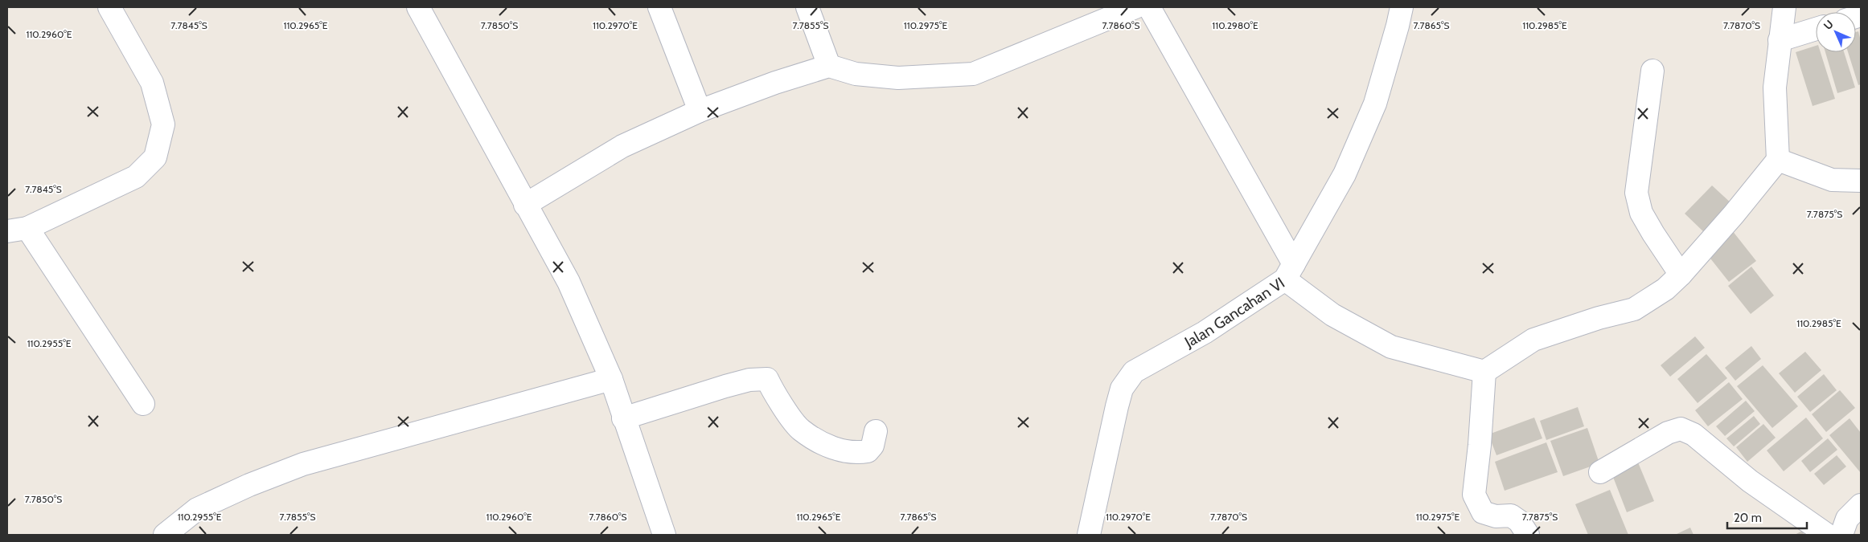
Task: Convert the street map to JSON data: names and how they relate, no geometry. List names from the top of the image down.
{
  "streets": {
    "street": ["Jalan Gancahan VI"]
  },
  "scale_bar": "20 m",
  "north": "top left",
  "coordinates": [
    "7.7845°S",
    "110.2965°E",
    "7.7850°S",
    "110.2970°E",
    "7.7855°S",
    "110.2975°E",
    "110.2980°E",
    "7.7865°S",
    "110.2985°E",
    "7.7870°S",
    "7.7860°S",
    "110.2960°E",
    "7.7875°S",
    "110.2955°E"
  ]
}
